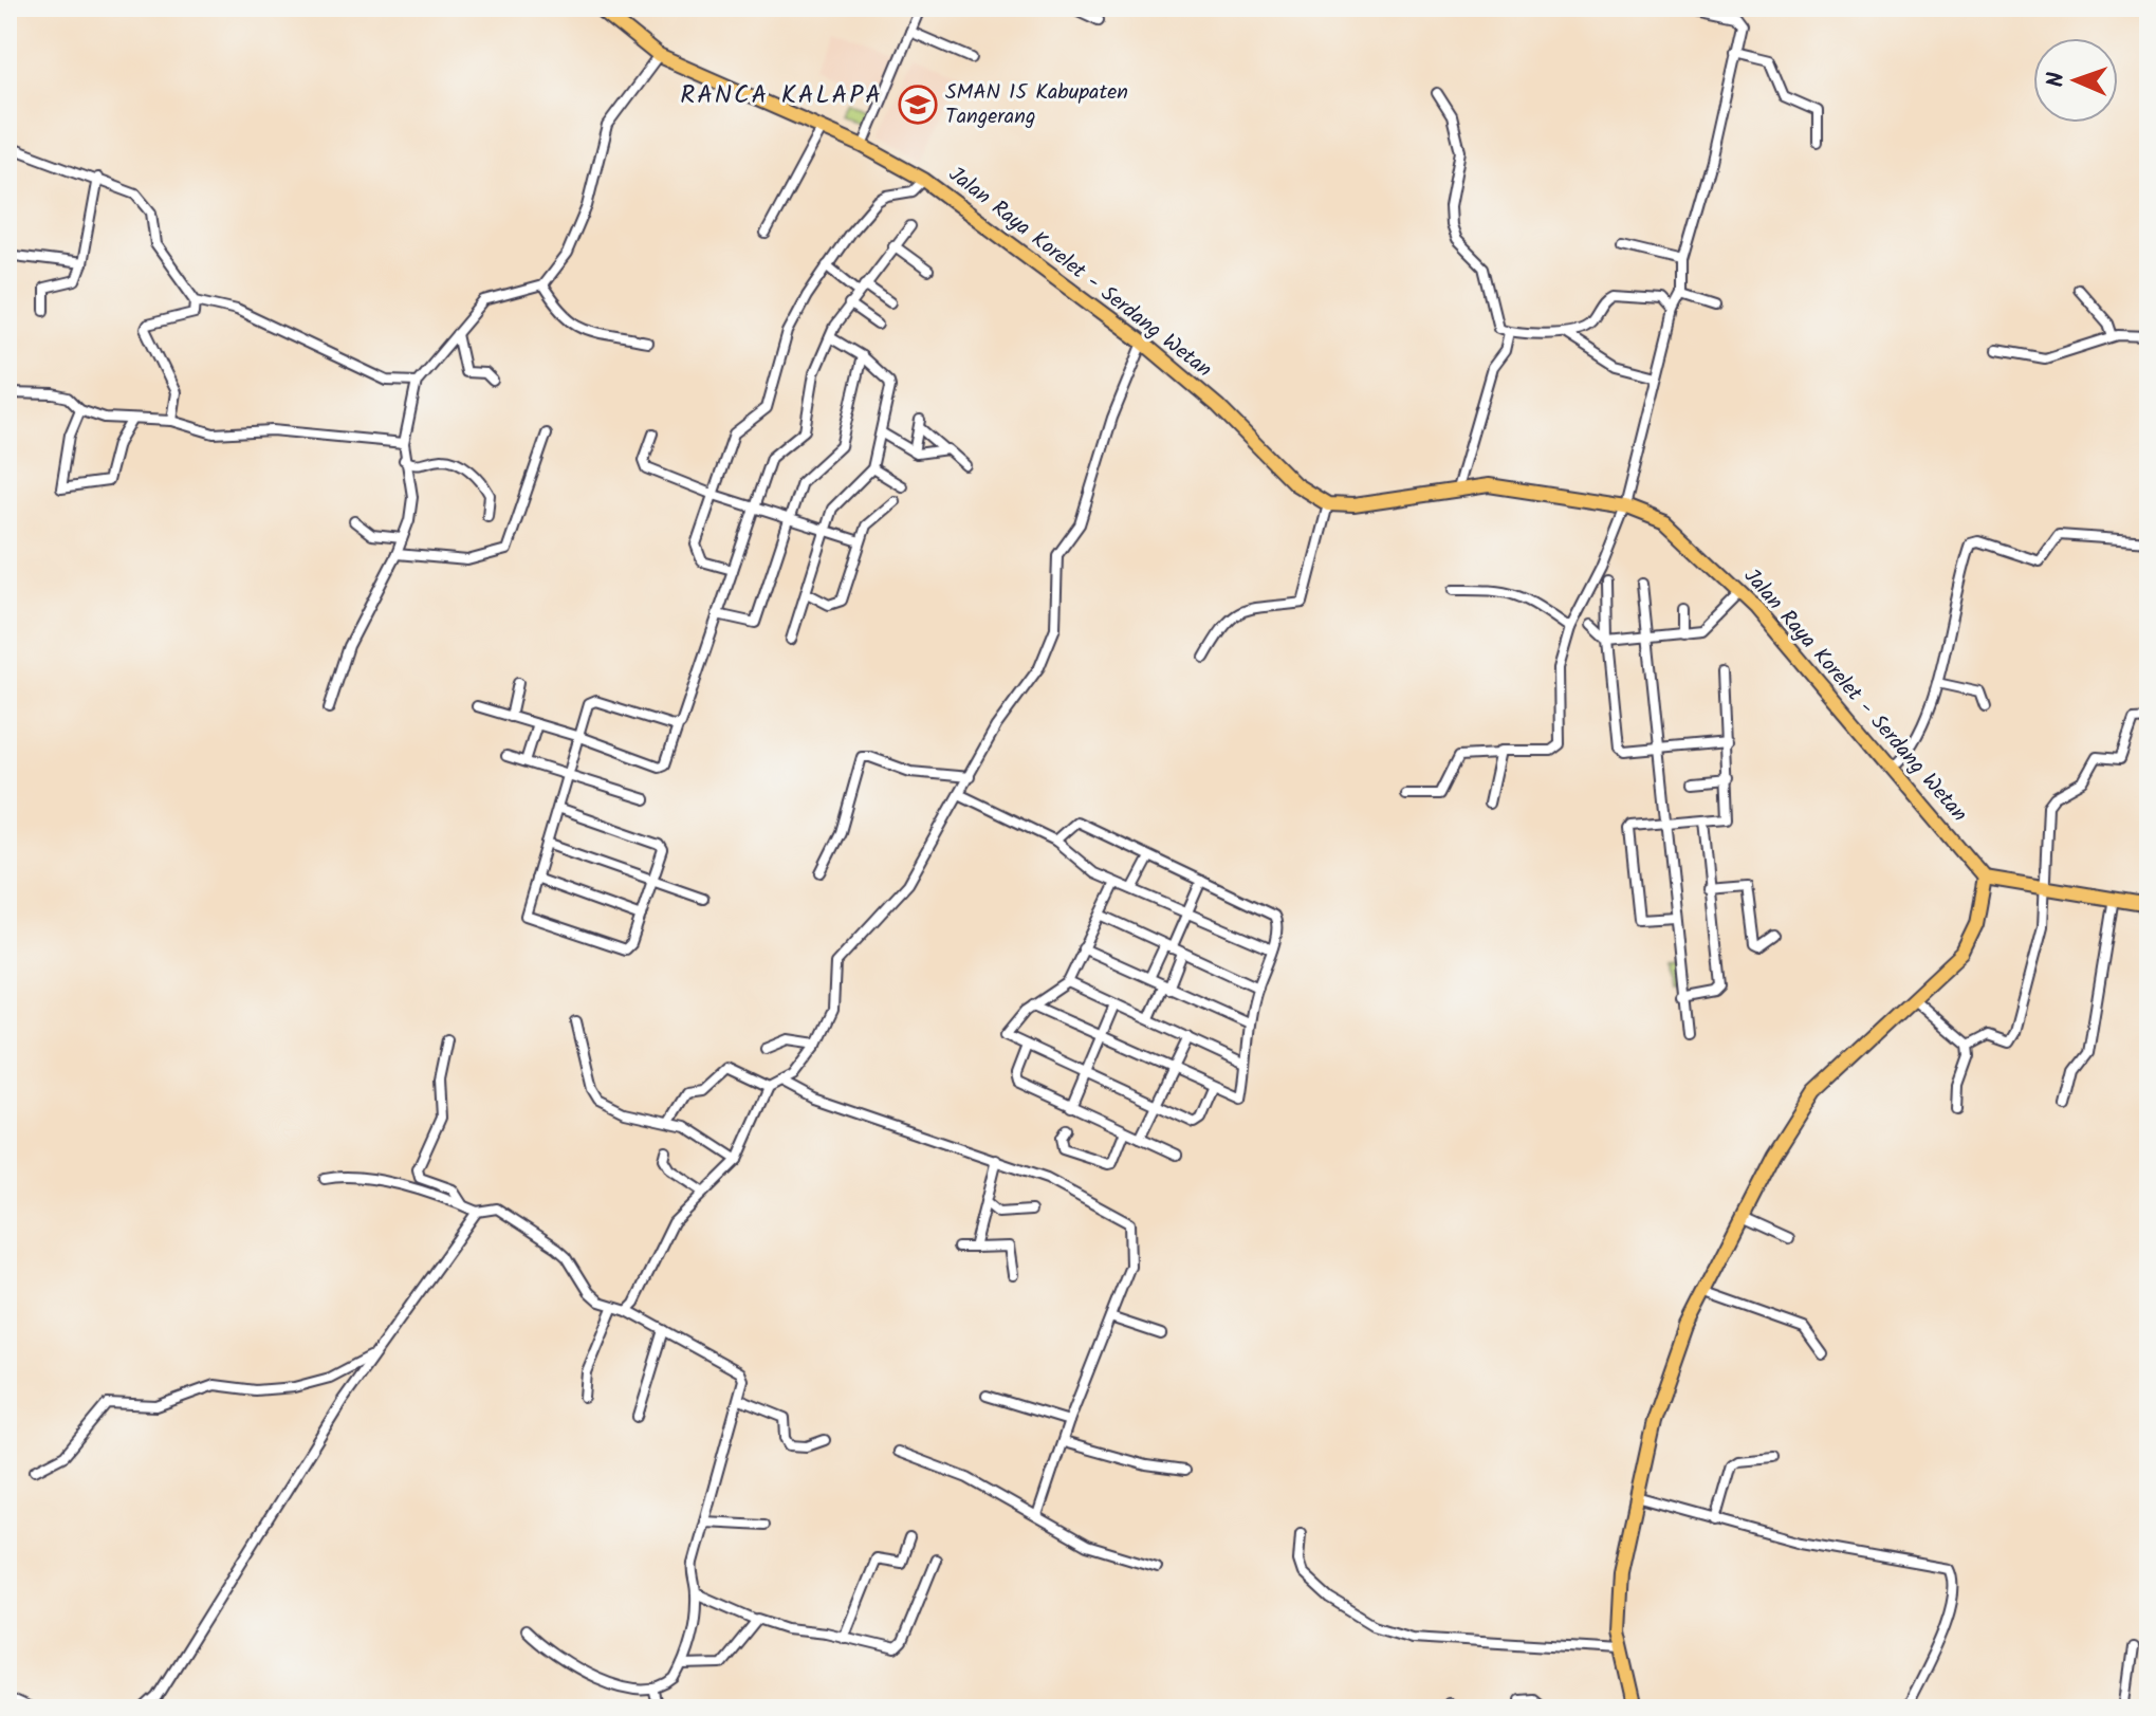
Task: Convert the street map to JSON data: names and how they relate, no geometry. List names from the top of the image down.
{
  "streets": {
    "main road": ["Jalan Raya Korelet - Serdang Wetan"]
  },
  "districts": ["RANCA KALAPA"],
  "places": {
    "school or university": ["SMAN 15 Kabupaten Tangerang"]
  },
  "north": "left"
}
